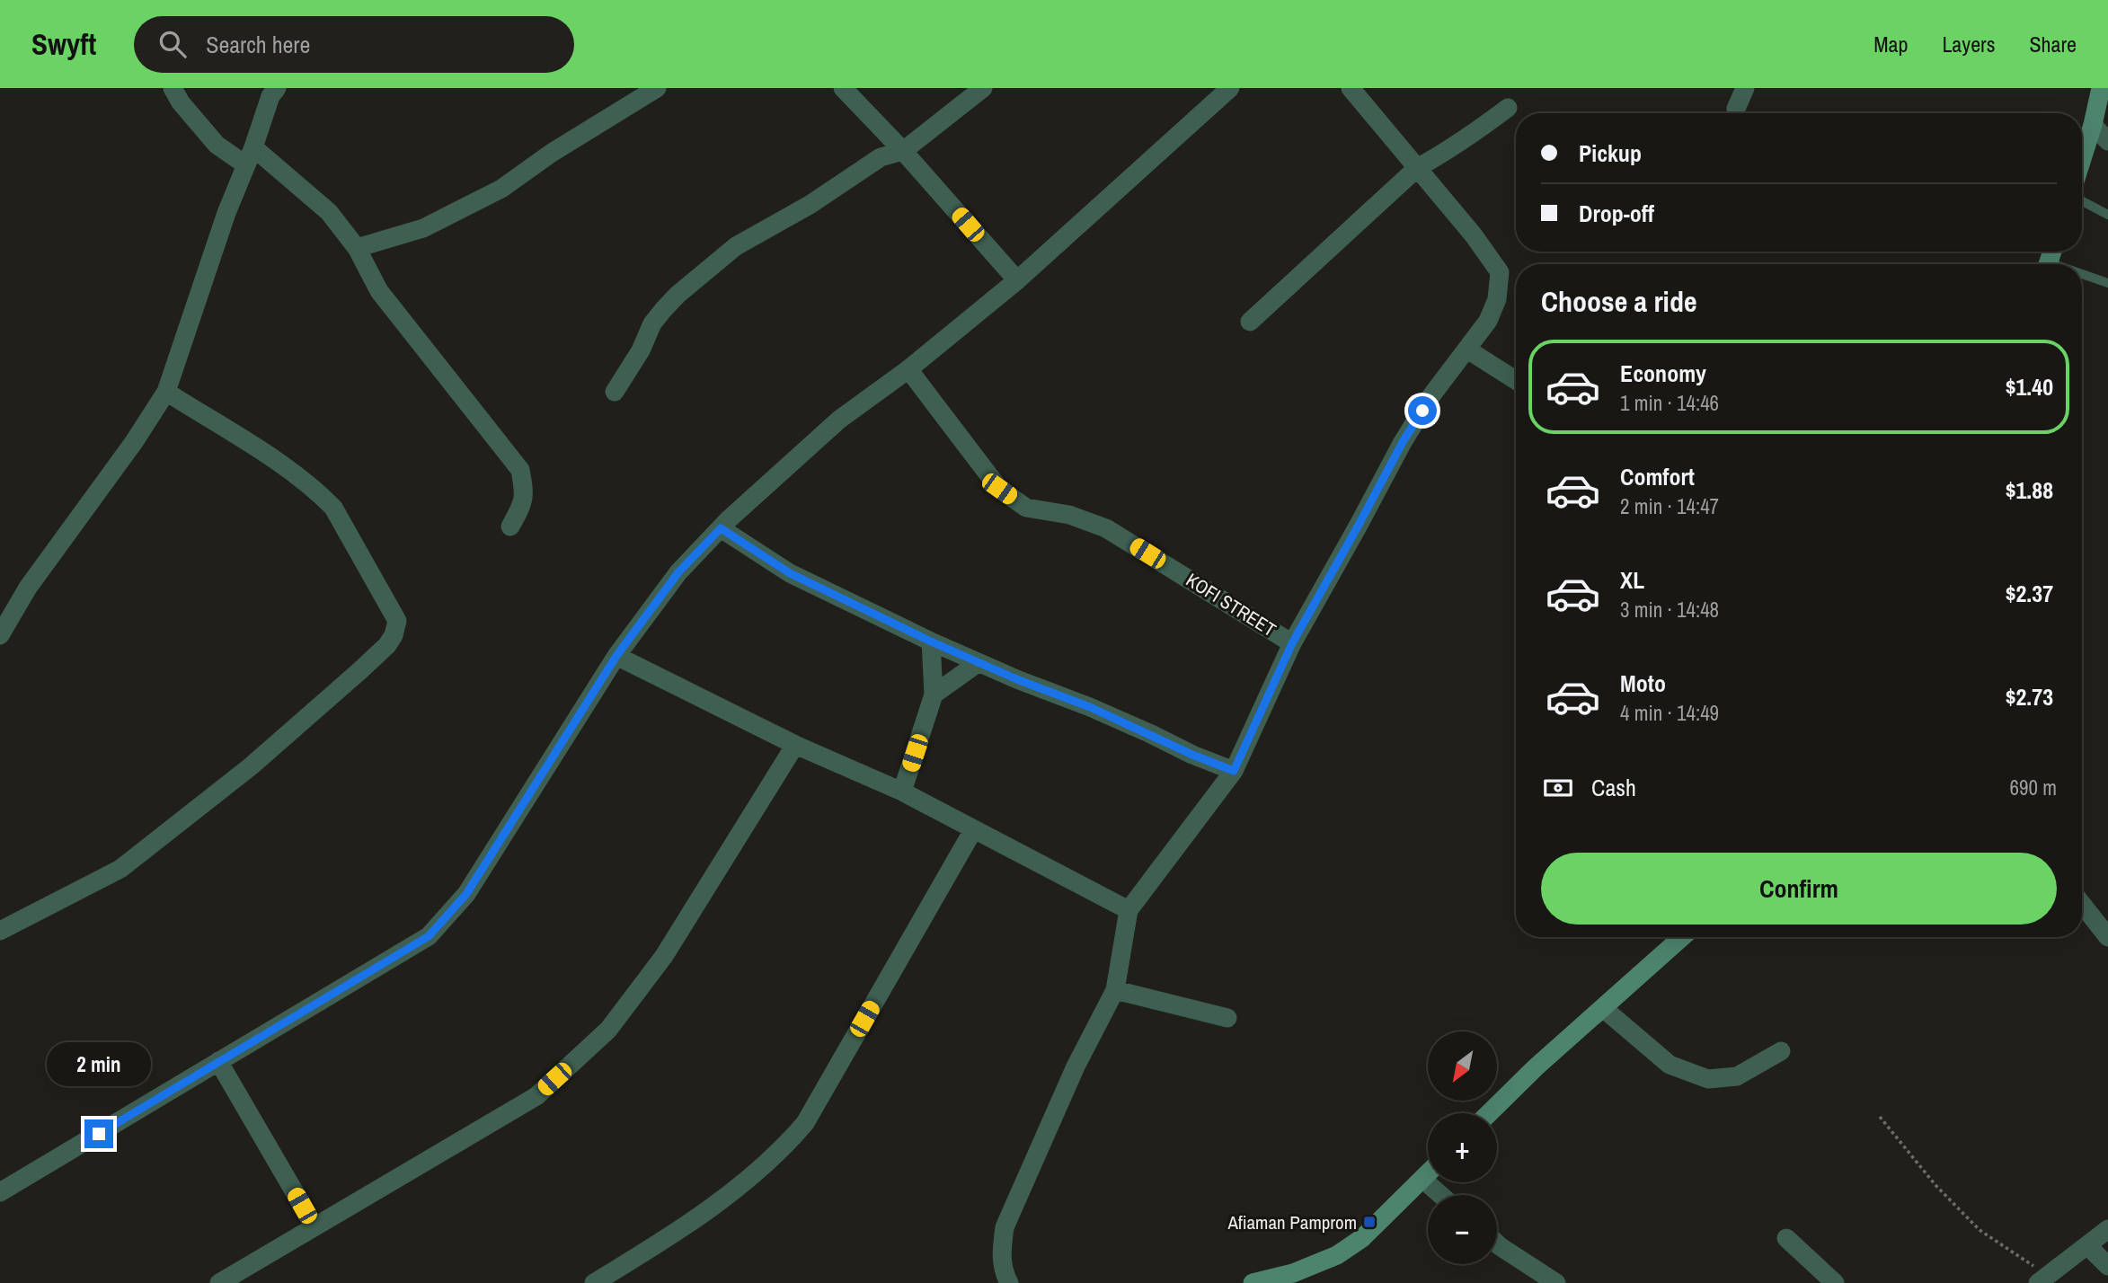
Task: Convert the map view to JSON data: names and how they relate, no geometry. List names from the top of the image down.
{
  "streets": {
    "street": ["KOFI STREET"]
  },
  "places": {
    "transit": ["Afiaman Pamprom"]
  },
  "north": "bottom left",
  "page": {
    "header": "Swyft",
    "search": "Search here",
    "nav": ["Map", "Layers", "Share"],
    "banner": ["Pickup", "Drop-off"],
    "heading": "Choose a ride",
    "list": [
      {
        "name": "Economy",
        "note": "1 min · 14:46",
        "value": "$1.40"
      },
      {
        "name": "Comfort",
        "note": "2 min · 14:47",
        "value": "$1.88"
      },
      {
        "name": "XL",
        "note": "3 min · 14:48",
        "value": "$2.37"
      },
      {
        "name": "Moto",
        "note": "4 min · 14:49",
        "value": "$2.73"
      }
    ],
    "pay": ["Cash", "690 m"],
    "buttons": "Confirm",
    "map_buttons": ["+", "−"],
    "bubble": "2 min"
  }
}
